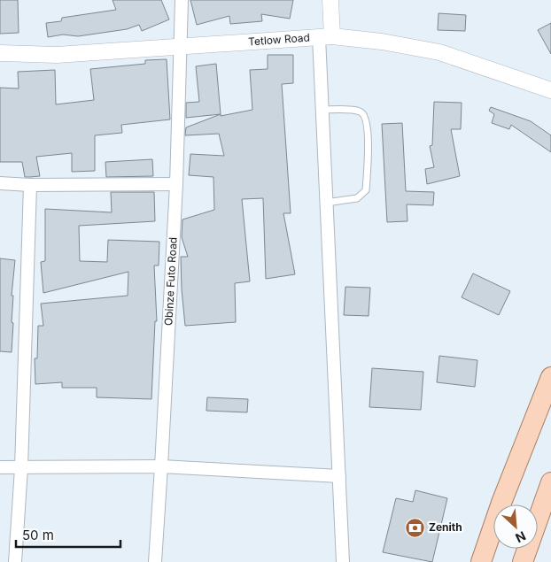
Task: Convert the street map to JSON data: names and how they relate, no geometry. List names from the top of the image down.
{
  "streets": {
    "street": ["Tetlow Road", "Obinze Futo Road"]
  },
  "crossings": [
    ["Tetlow Road", "Obinze Futo Road"]
  ],
  "places": {
    "bank": ["Zenith"]
  },
  "scale_bar": "50 m",
  "north": "bottom right"
}
